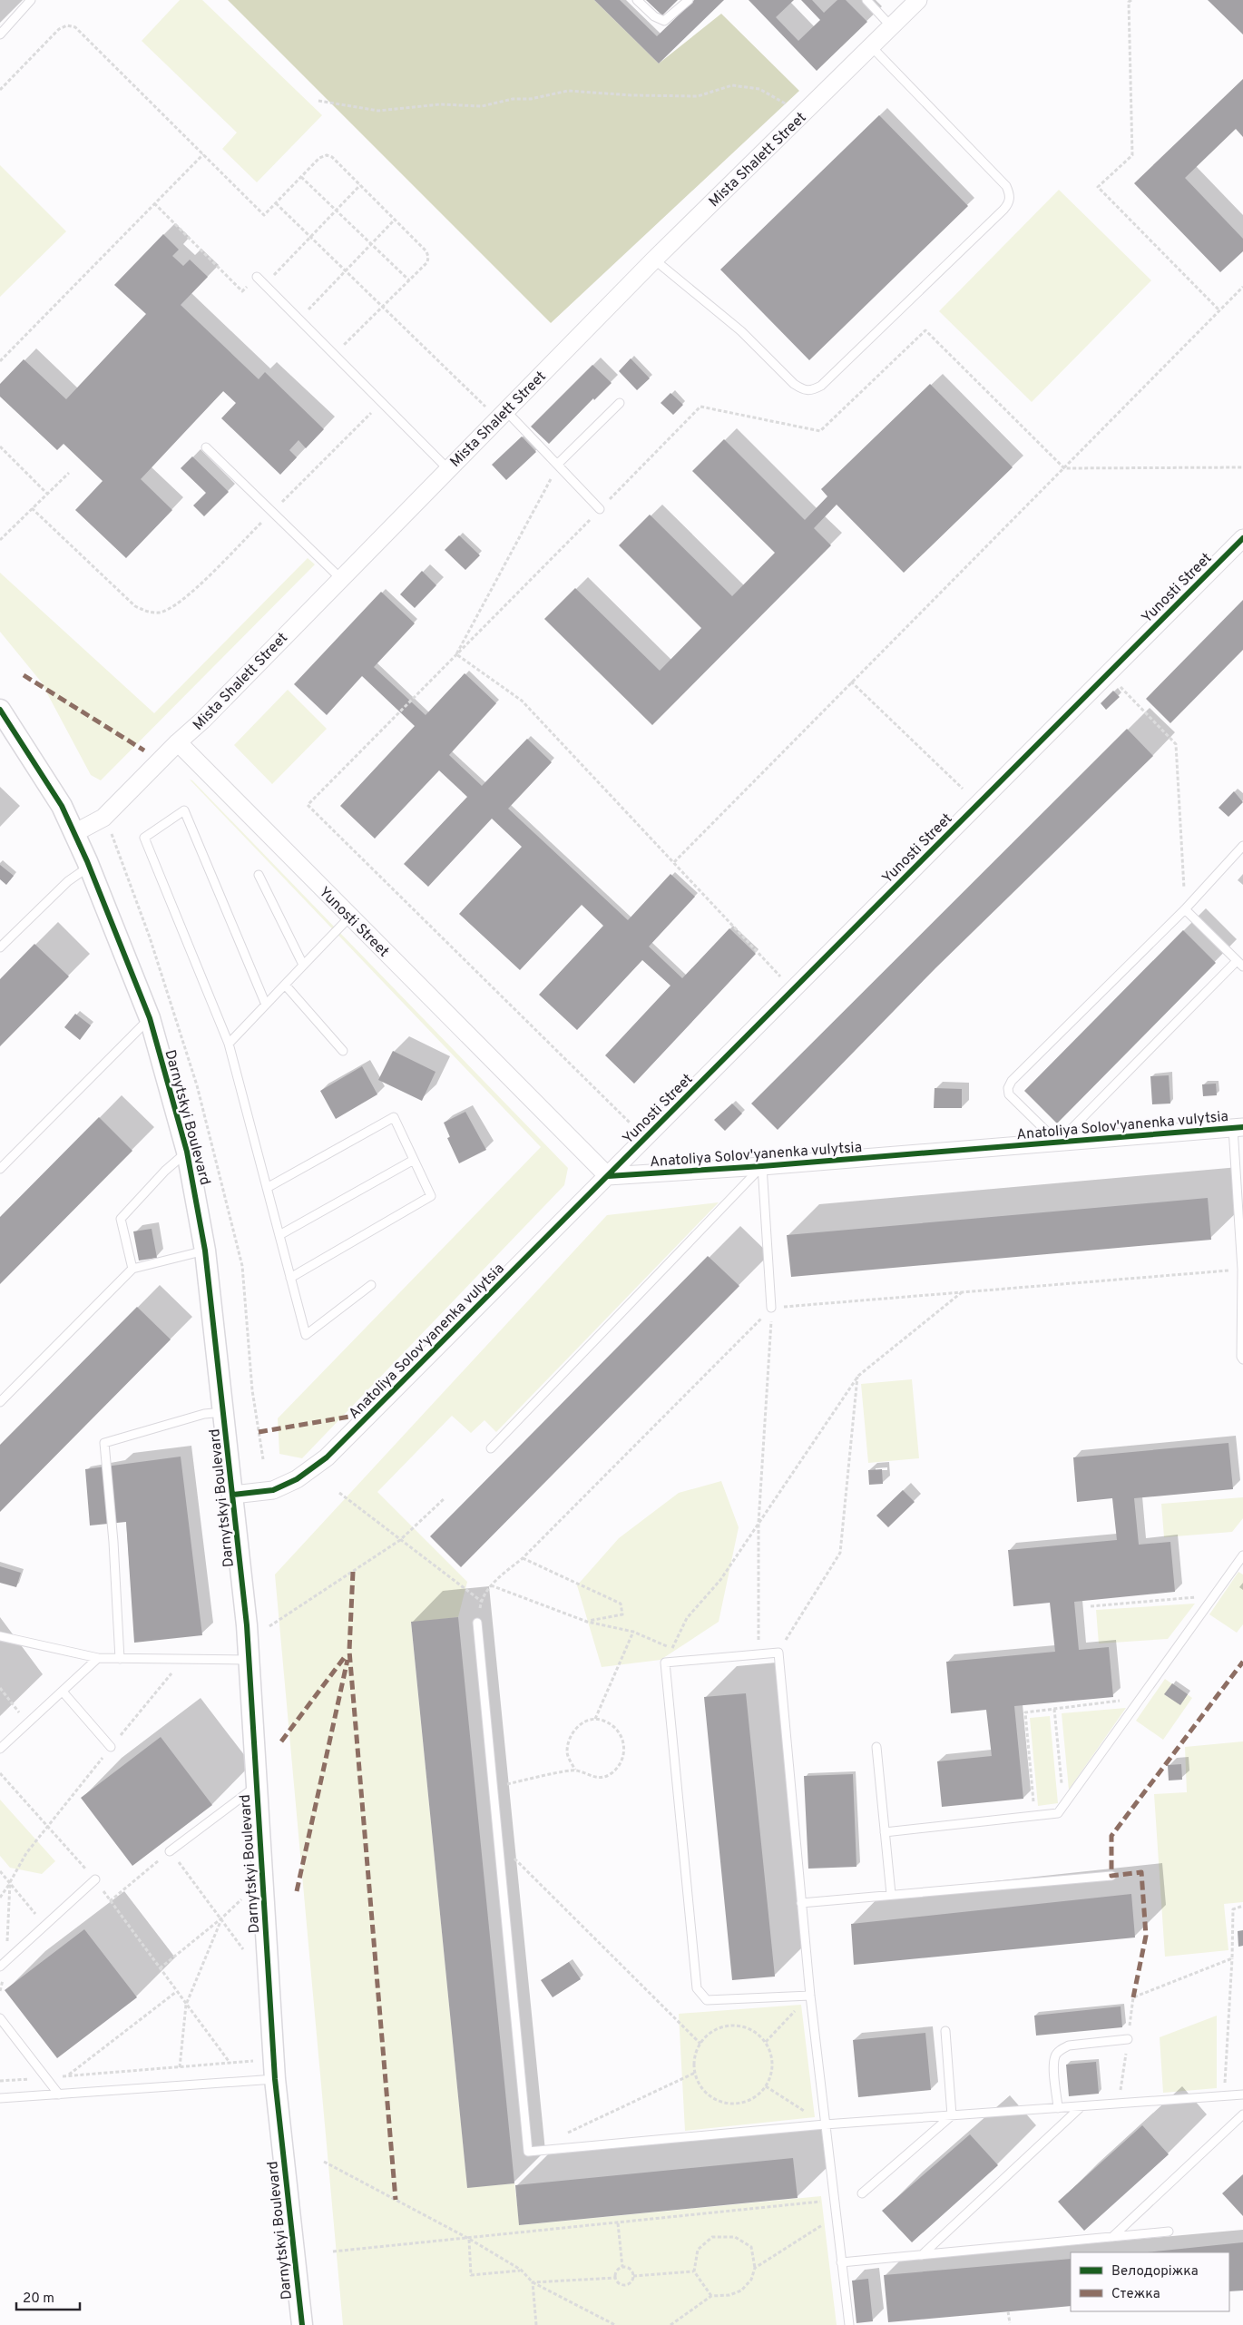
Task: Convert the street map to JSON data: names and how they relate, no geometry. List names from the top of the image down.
{
  "streets": {
    "street": [
      "Mista Shalett Street",
      "Yunosti Street",
      "Darnytskyi Boulevard",
      "Anatoliya Solov'yanenka vulytsia"
    ]
  },
  "crossings": [
    ["Mista Shalett Street", "Yunosti Street"],
    ["Mista Shalett Street", "Darnytskyi Boulevard"],
    ["Yunosti Street", "Anatoliya Solov'yanenka vulytsia"],
    ["Darnytskyi Boulevard", "Anatoliya Solov'yanenka vulytsia"]
  ],
  "legend": ["Велодоріжка", "Стежка"],
  "scale_bar": "20 m"
}
